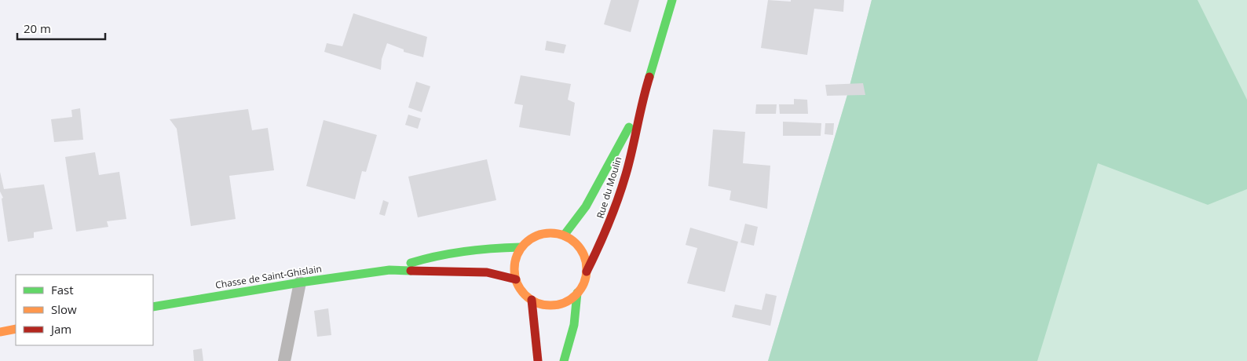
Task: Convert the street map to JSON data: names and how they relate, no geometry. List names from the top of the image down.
{
  "streets": {
    "street": ["Rue du Moulin", "Chasse de Saint-Ghislain"]
  },
  "crossings": [
    ["Rue du Moulin", "Chasse de Saint-Ghislain"]
  ],
  "legend": ["Fast", "Slow", "Jam"],
  "scale_bar": "20 m"
}
